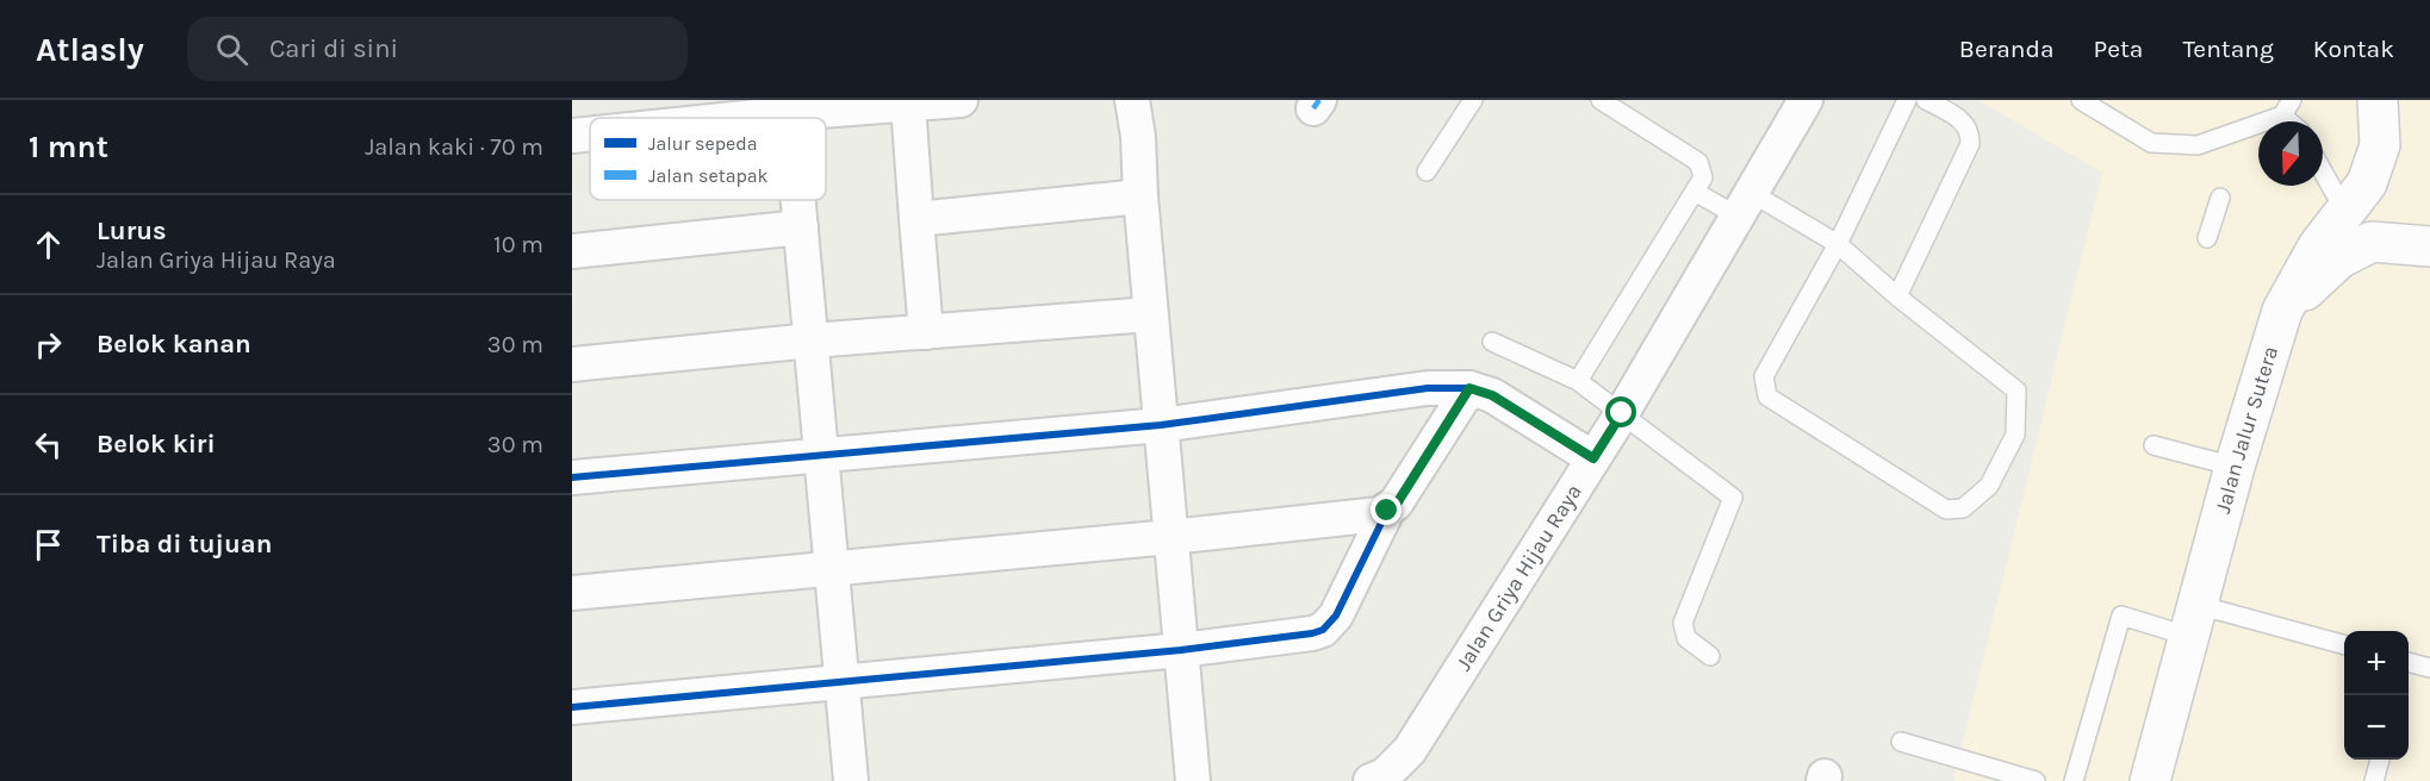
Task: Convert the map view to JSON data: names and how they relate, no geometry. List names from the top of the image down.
{
  "streets": {
    "main road": ["Jalan Jalur Sutera"],
    "street": ["Jalan Griya Hijau Raya"]
  },
  "legend": ["Jalur sepeda", "Jalan setapak"],
  "north": "bottom",
  "page": {
    "header": "Atlasly",
    "search": "Cari di sini",
    "nav": [
      "Beranda",
      "Peta",
      "Tentang",
      "Kontak"
    ],
    "heading": ["1 mnt", "Jalan kaki · 70 m"],
    "list": [
      ["Lurus", "Jalan Griya Hijau Raya", "10 m"],
      ["Belok kanan", "30 m"],
      ["Belok kiri", "30 m"],
      "Tiba di tujuan"
    ],
    "map_buttons": ["+", "−"]
  }
}
